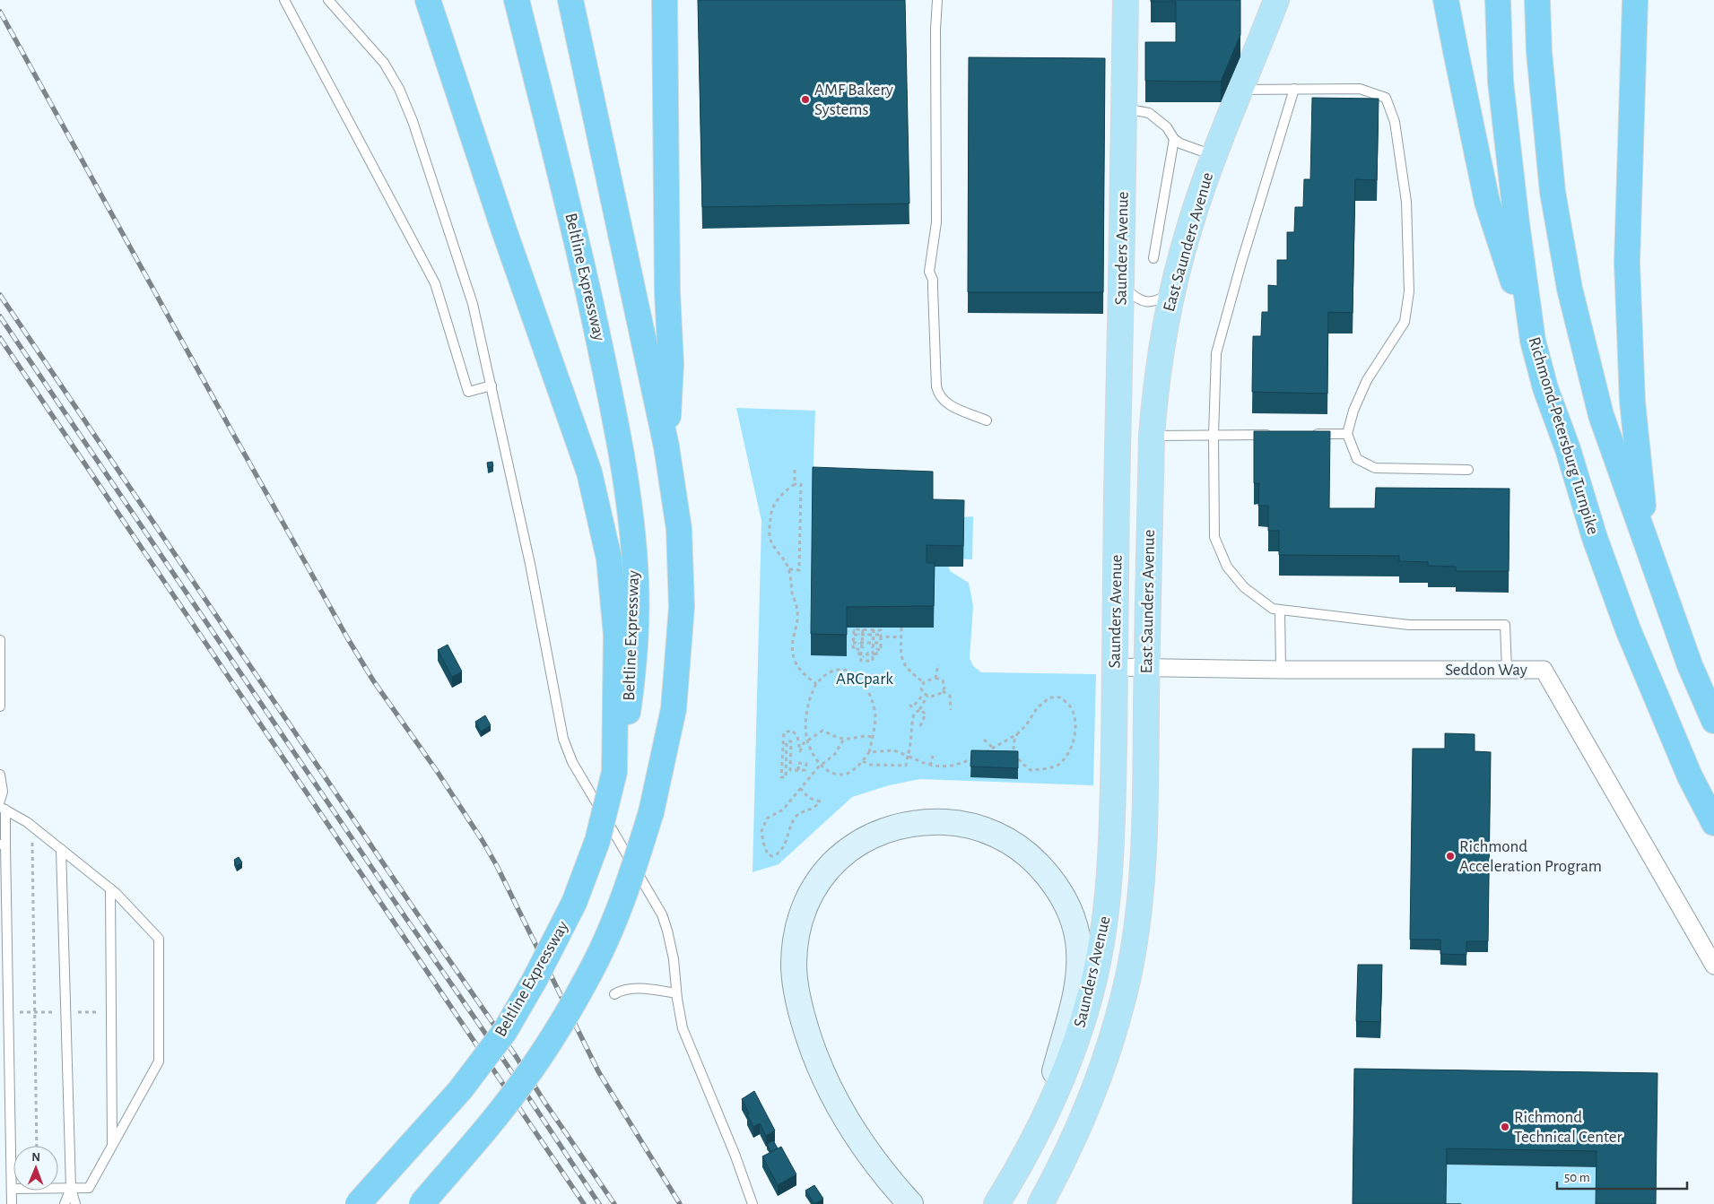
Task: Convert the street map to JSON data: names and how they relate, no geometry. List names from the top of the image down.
{
  "streets": {
    "highway": ["Beltline Expressway", "Richmond-Petersburg Turnpike"],
    "main road": ["East Saunders Avenue", "Saunders Avenue"],
    "street": ["Seddon Way"]
  },
  "crossings": [
    ["East Saunders Avenue", "Seddon Way"],
    ["Saunders Avenue", "Seddon Way"]
  ],
  "parks": ["ARCpark"],
  "places": ["AMF Bakery Systems", "Richmond Acceleration Program", "Richmond Technical Center"],
  "scale_bar": "50 m",
  "north": "top"
}
